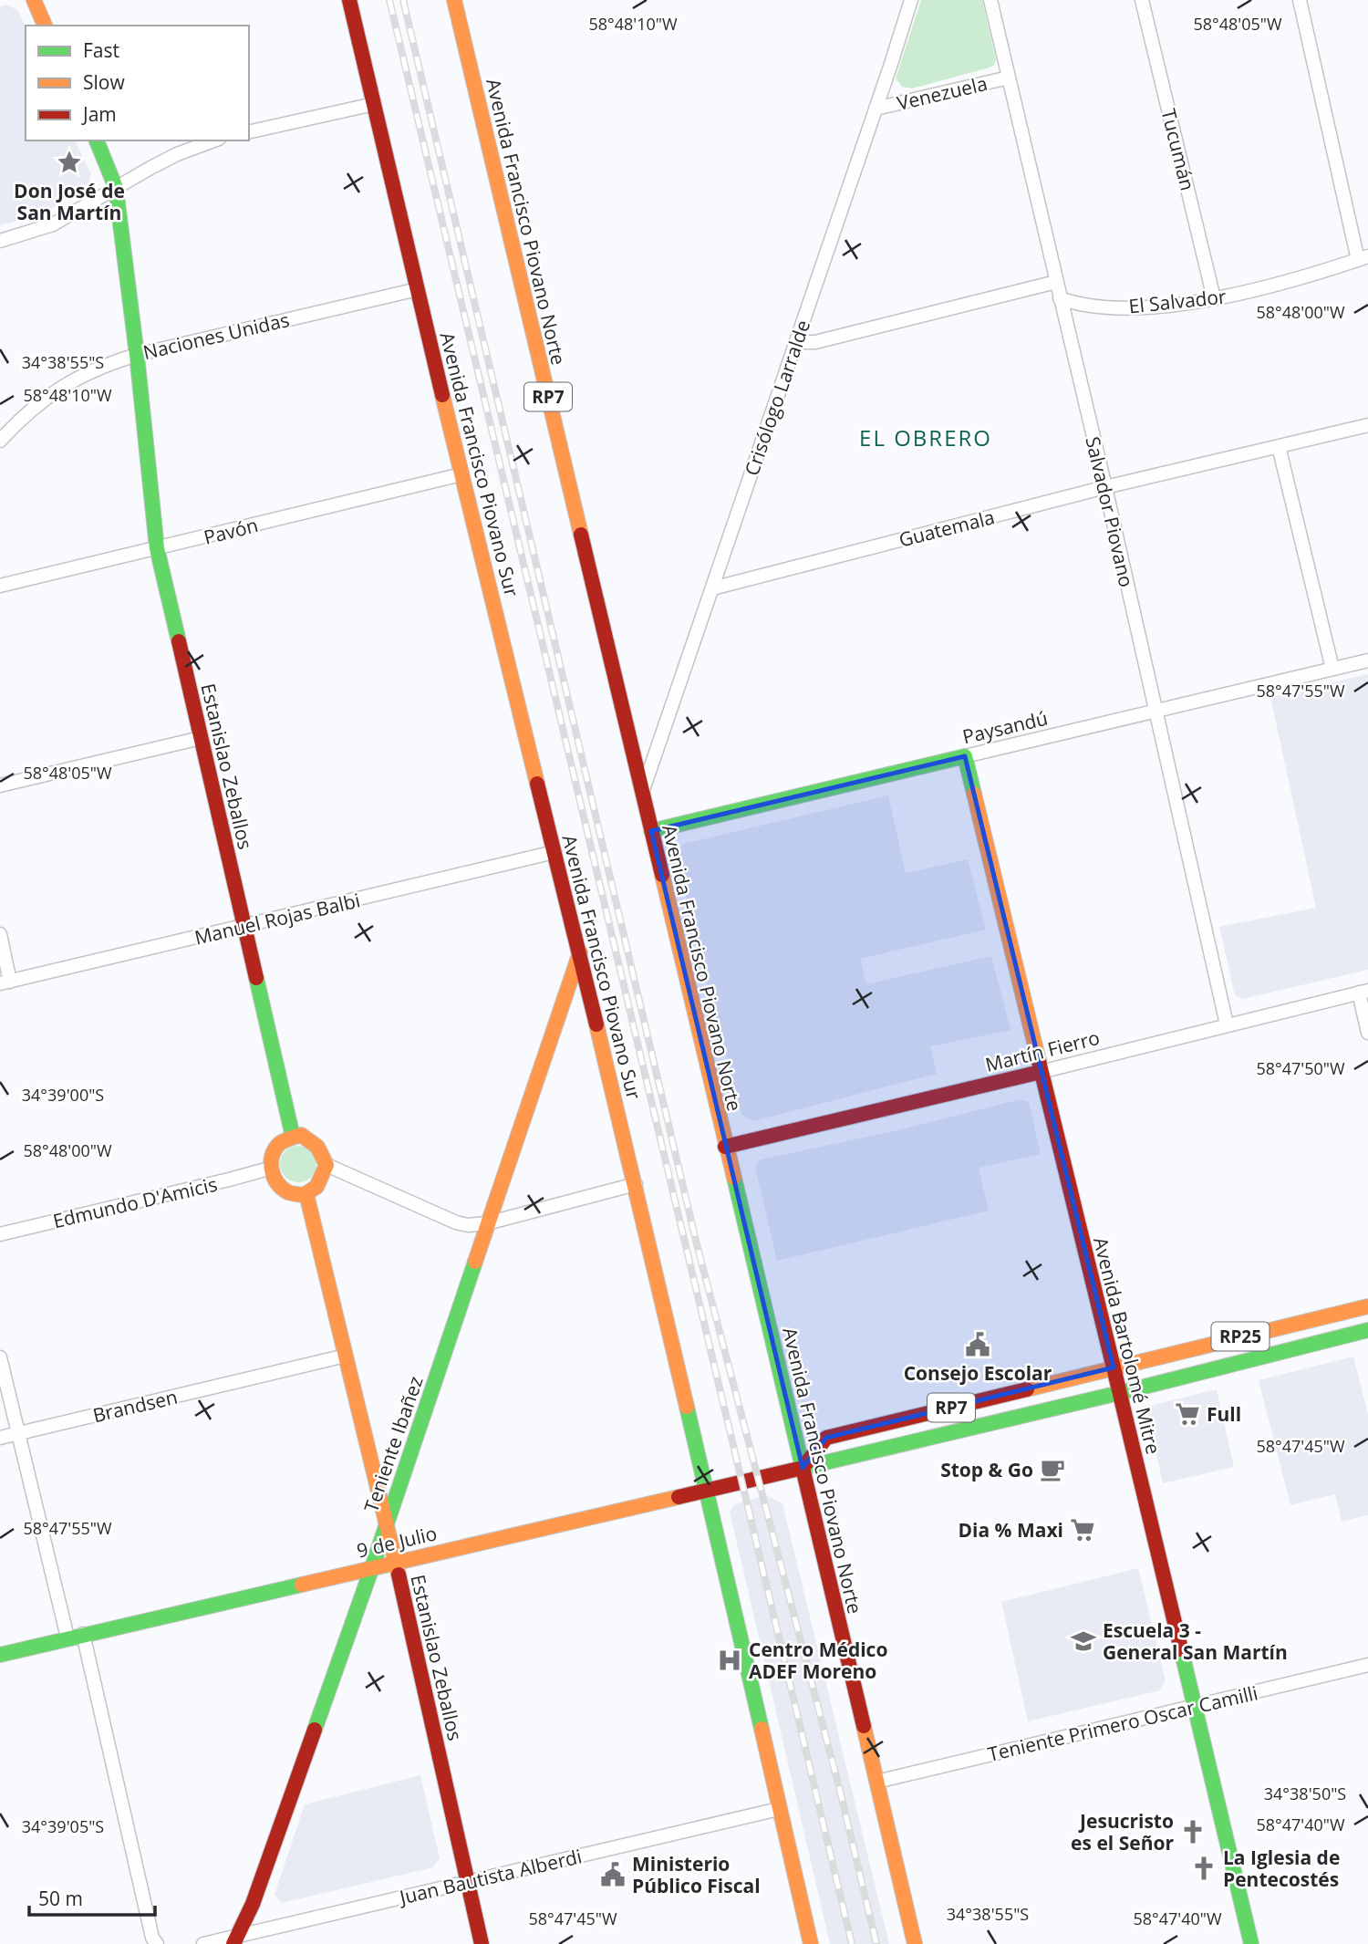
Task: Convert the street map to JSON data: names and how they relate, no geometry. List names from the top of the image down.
{
  "streets": {
    "street": [
      "Venezuela",
      "Tucumán",
      "Avenida Francisco Piovano Norte",
      "El Salvador",
      "Naciones Unidas",
      "RP7",
      "Crisólogo Larralde",
      "Avenida Francisco Piovano Sur",
      "Salvador Piovano",
      "Guatemala",
      "Pavón",
      "Paysandú",
      "Estanislao Zeballos",
      "Manuel Rojas Balbi",
      "Martín Fierro",
      "Edmundo D'Amicis",
      "RP25",
      "Avenida Bartolomé Mitre",
      "Brandsen",
      "Teniente Ibañez",
      "9 de Julio",
      "Teniente Primero Oscar Camilli",
      "Juan Bautista Alberdi"
    ]
  },
  "crossings": [
    ["Venezuela", "Crisólogo Larralde"],
    ["Venezuela", "Salvador Piovano"],
    ["Tucumán", "El Salvador"],
    ["Avenida Francisco Piovano Norte", "RP7"],
    ["Avenida Francisco Piovano Norte", "Crisólogo Larralde"],
    ["Avenida Francisco Piovano Norte", "Paysandú"],
    ["Avenida Francisco Piovano Norte", "Martín Fierro"],
    ["Avenida Francisco Piovano Norte", "9 de Julio"],
    ["Avenida Francisco Piovano Norte", "Teniente Primero Oscar Camilli"],
    ["El Salvador", "Salvador Piovano"],
    ["Naciones Unidas", "Avenida Francisco Piovano Sur"],
    ["Naciones Unidas", "Estanislao Zeballos"],
    ["RP7", "RP25"],
    ["RP7", "Avenida Bartolomé Mitre"],
    ["RP7", "9 de Julio"],
    ["Crisólogo Larralde", "Guatemala"],
    ["Avenida Francisco Piovano Sur", "Pavón"],
    ["Avenida Francisco Piovano Sur", "Manuel Rojas Balbi"],
    ["Avenida Francisco Piovano Sur", "Teniente Ibañez"],
    ["Avenida Francisco Piovano Sur", "9 de Julio"],
    ["Avenida Francisco Piovano Sur", "Juan Bautista Alberdi"],
    ["Salvador Piovano", "Guatemala"],
    ["Salvador Piovano", "Paysandú"],
    ["Salvador Piovano", "Martín Fierro"],
    ["Pavón", "Estanislao Zeballos"],
    ["Paysandú", "Avenida Bartolomé Mitre"],
    ["Estanislao Zeballos", "Manuel Rojas Balbi"],
    ["Estanislao Zeballos", "Edmundo D'Amicis"],
    ["Estanislao Zeballos", "Brandsen"],
    ["Estanislao Zeballos", "Teniente Ibañez"],
    ["Estanislao Zeballos", "9 de Julio"],
    ["Estanislao Zeballos", "Juan Bautista Alberdi"],
    ["Martín Fierro", "Avenida Bartolomé Mitre"],
    ["RP25", "Avenida Bartolomé Mitre"],
    ["Avenida Bartolomé Mitre", "Teniente Primero Oscar Camilli"],
    ["Teniente Ibañez", "9 de Julio"],
    ["Teniente Ibañez", "Juan Bautista Alberdi"]
  ],
  "districts": ["EL OBRERO"],
  "places": {
    "place": ["Don José de San Martín"],
    "public building": ["Consejo Escolar", "Ministerio Público Fiscal"],
    "supermarket": ["Full", "Dia % Maxi"],
    "cafe": ["Stop & Go"],
    "school or university": ["Escuela 3 - General San Martín"],
    "hospital": ["Centro Médico ADEF Moreno"],
    "church": ["Jesucristo es el Señor", "La Iglesia de Pentecostés"]
  },
  "legend": ["Fast", "Slow", "Jam"],
  "scale_bar": "50 m",
  "coordinates": [
    "58°48'10\"W",
    "58°48'05\"W",
    "58°48'00\"W",
    "34°38'55\"S",
    "58°47'55\"W",
    "58°47'50\"W",
    "34°39'00\"S",
    "58°47'45\"W",
    "34°38'50\"S",
    "58°47'40\"W",
    "34°39'05\"S"
  ]
}
